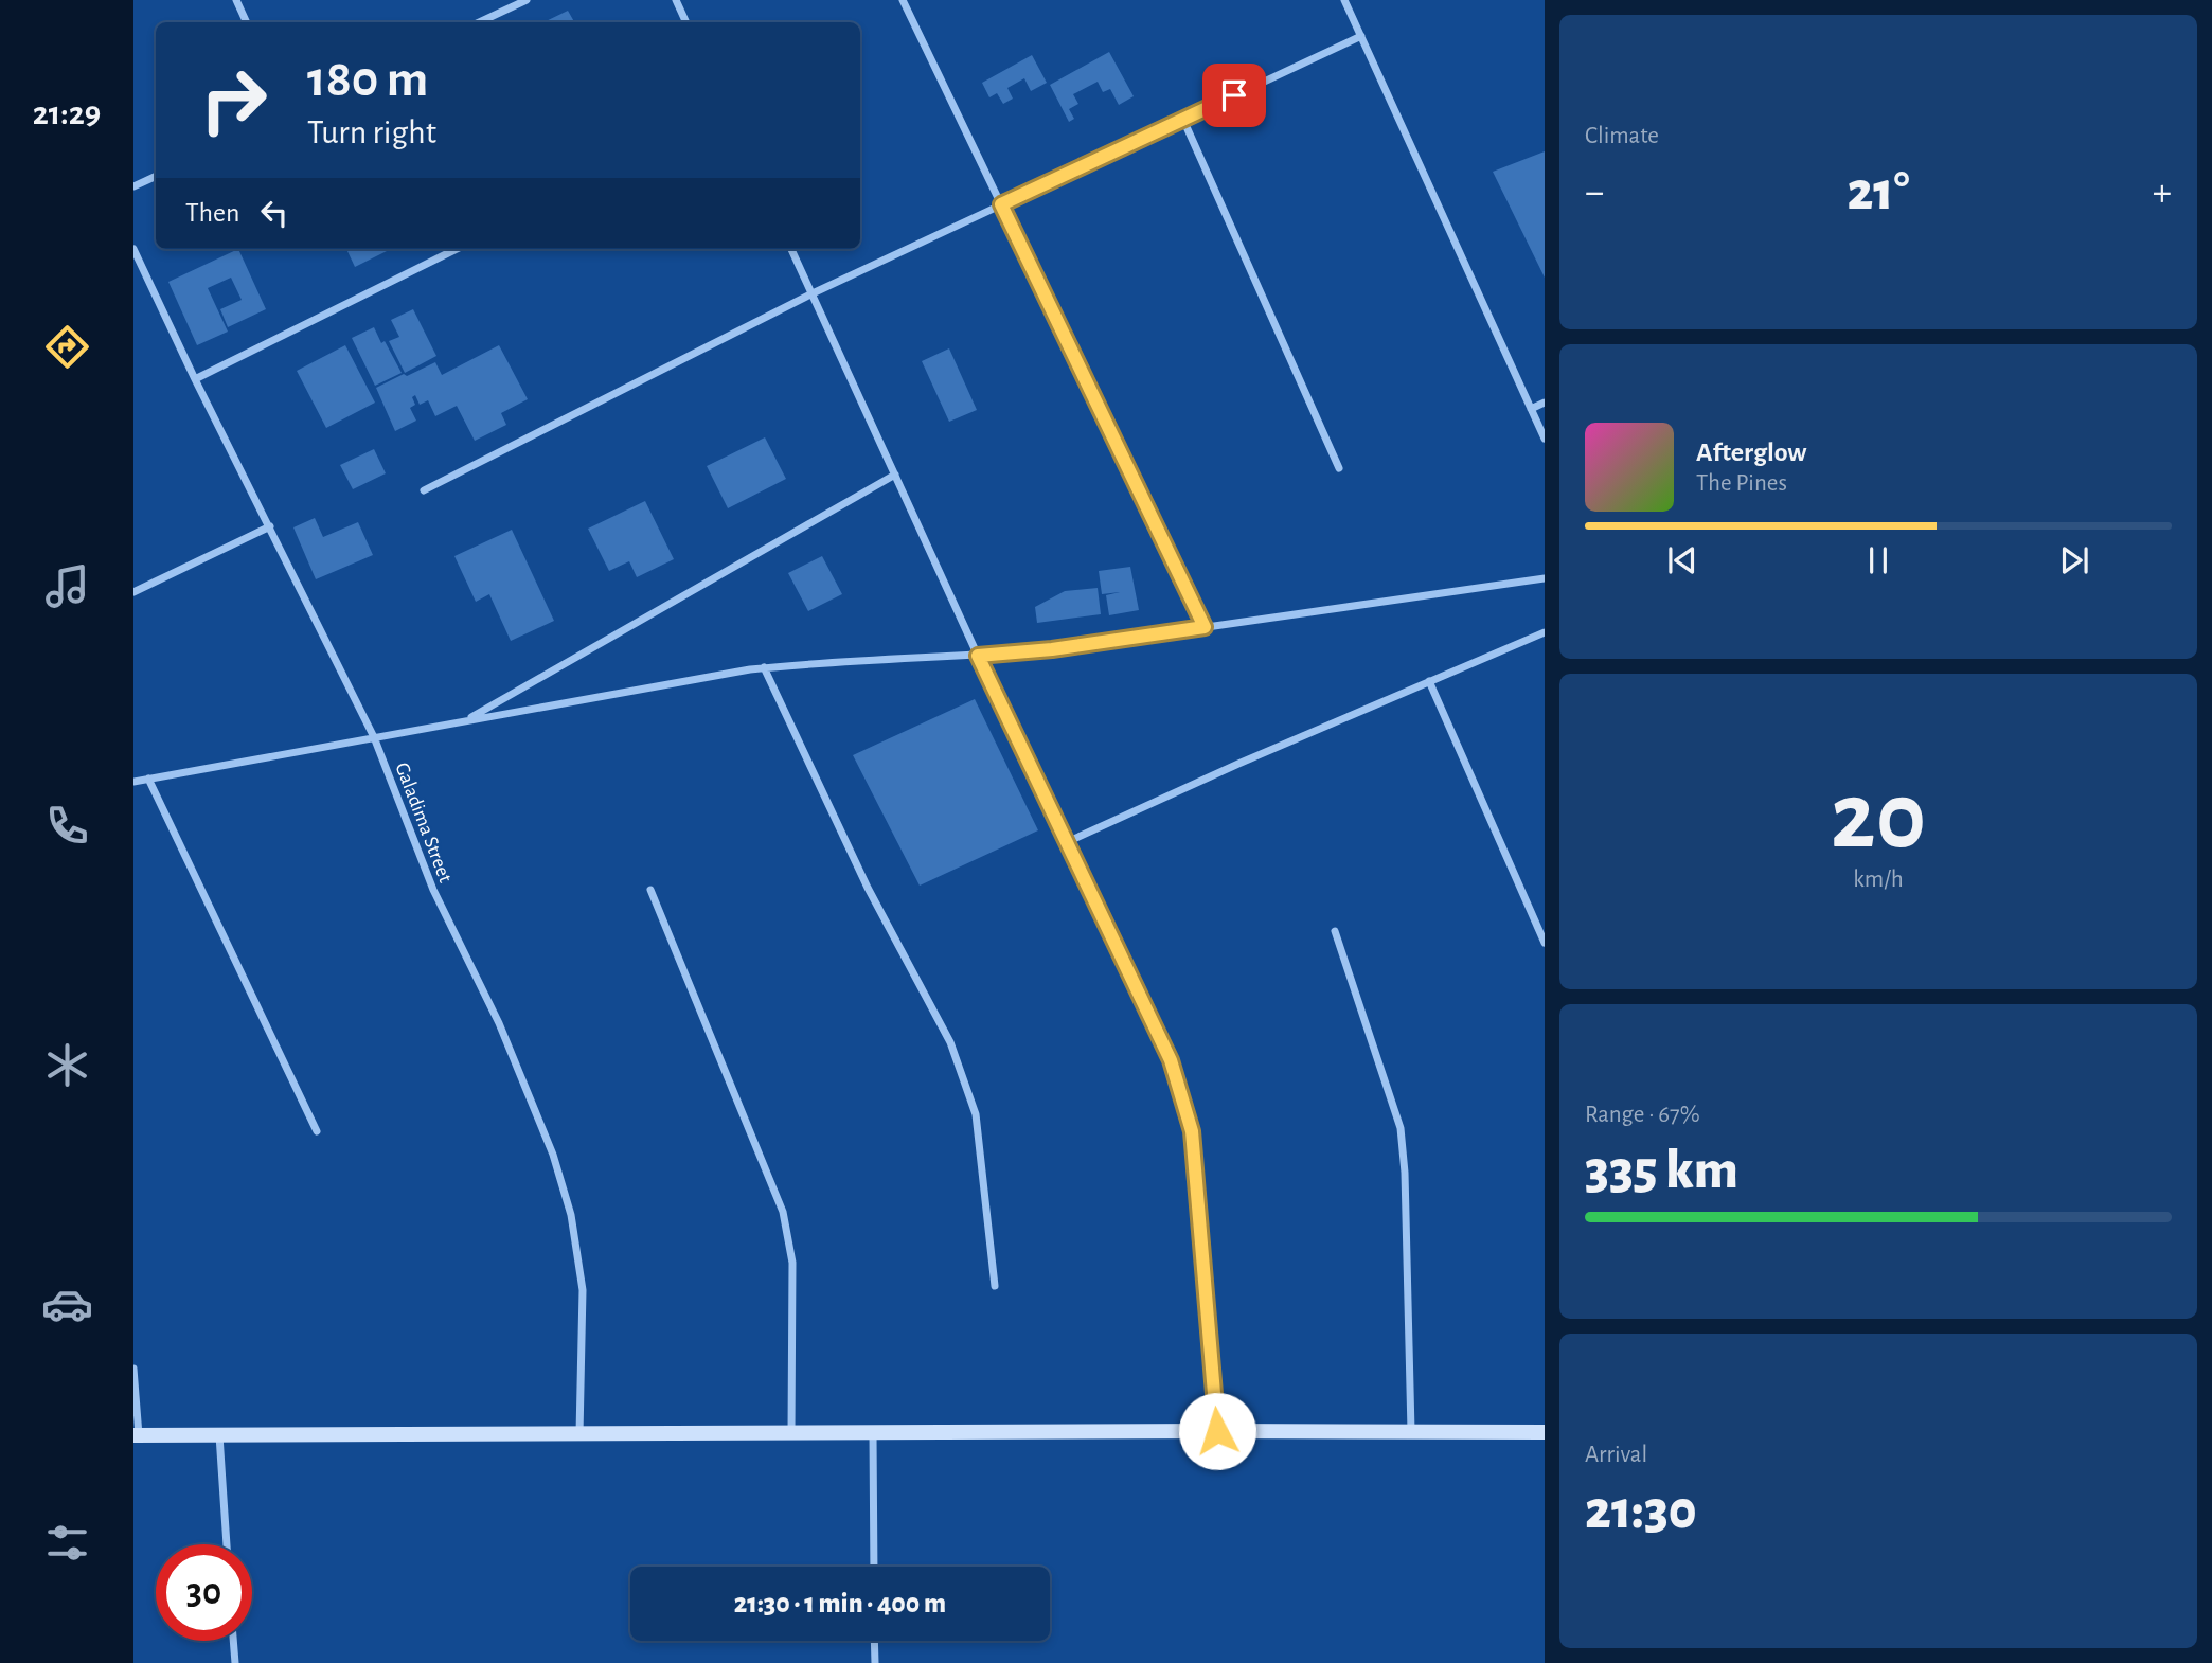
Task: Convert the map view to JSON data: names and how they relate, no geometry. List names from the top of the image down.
{
  "streets": {
    "street": ["Galadima Street"]
  },
  "page": {
    "tabs": "21:29",
    "tile": [
      "Climate",
      ["20", "km/h"],
      ["Range · 67%", "335 km"],
      ["Arrival", "21:30"]
    ],
    "turn": ["180 m", "Turn right"],
    "heat": ["−", "21°", "+"],
    "then": "Then",
    "song": ["Afterglow", "The Pines"],
    "limit": "30",
    "trip": "21:30 · 1 min · 400 m"
  }
}
